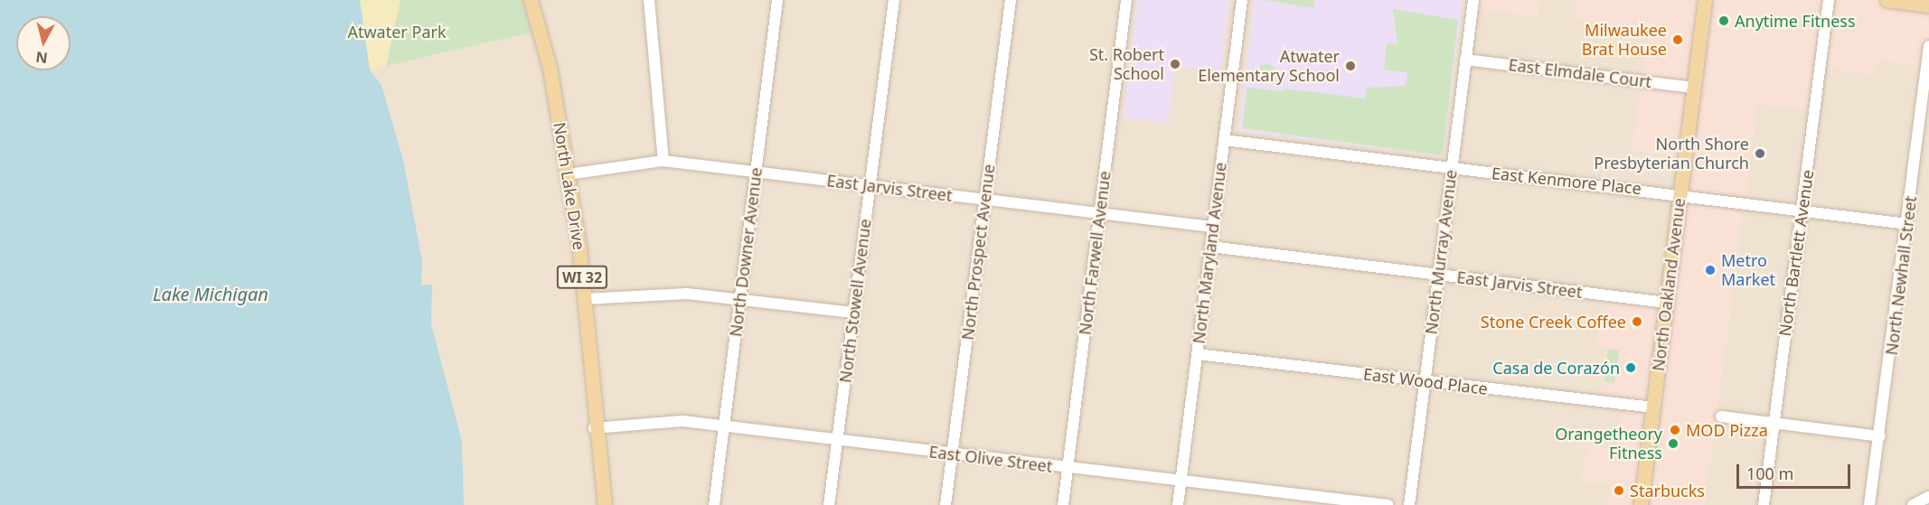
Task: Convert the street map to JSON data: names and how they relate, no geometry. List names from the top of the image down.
{
  "streets": {
    "main road": ["North Lake Drive", "WI 32", "North Oakland Avenue"],
    "street": [
      "East Elmdale Court",
      "East Kenmore Place",
      "East Jarvis Street",
      "North Downer Avenue",
      "North Prospect Avenue",
      "North Murray Avenue",
      "North Farwell Avenue",
      "North Maryland Avenue",
      "North Bartlett Avenue",
      "North Newhall Street",
      "North Stowell Avenue",
      "East Wood Place",
      "East Olive Street"
    ]
  },
  "crossings": [
    ["East Elmdale Court", "North Murray Avenue"],
    ["East Elmdale Court", "North Oakland Avenue"],
    ["East Kenmore Place", "North Murray Avenue"],
    ["East Kenmore Place", "North Maryland Avenue"],
    ["East Kenmore Place", "North Bartlett Avenue"],
    ["East Kenmore Place", "North Newhall Street"],
    ["East Kenmore Place", "North Oakland Avenue"],
    ["North Lake Drive", "East Jarvis Street"],
    ["North Lake Drive", "East Olive Street"],
    ["East Jarvis Street", "North Downer Avenue"],
    ["East Jarvis Street", "North Prospect Avenue"],
    ["East Jarvis Street", "North Murray Avenue"],
    ["East Jarvis Street", "North Farwell Avenue"],
    ["East Jarvis Street", "North Maryland Avenue"],
    ["East Jarvis Street", "North Oakland Avenue"],
    ["East Jarvis Street", "North Stowell Avenue"],
    ["North Downer Avenue", "East Olive Street"],
    ["North Prospect Avenue", "East Olive Street"],
    ["North Murray Avenue", "East Wood Place"],
    ["North Farwell Avenue", "East Olive Street"],
    ["North Maryland Avenue", "East Wood Place"],
    ["North Maryland Avenue", "East Olive Street"],
    ["North Oakland Avenue", "East Wood Place"],
    ["North Stowell Avenue", "East Olive Street"]
  ],
  "water": ["Lake Michigan"],
  "parks": ["Atwater Park"],
  "places": [
    "Anytime Fitness",
    "Milwaukee Brat House",
    "St. Robert School",
    "Atwater Elementary School",
    "North Shore Presbyterian Church",
    "Metro Market",
    "Stone Creek Coffee",
    "Casa de Corazón",
    "MOD Pizza",
    "Orangetheory Fitness",
    "Starbucks"
  ],
  "scale_bar": "100 m",
  "north": "bottom"
}
